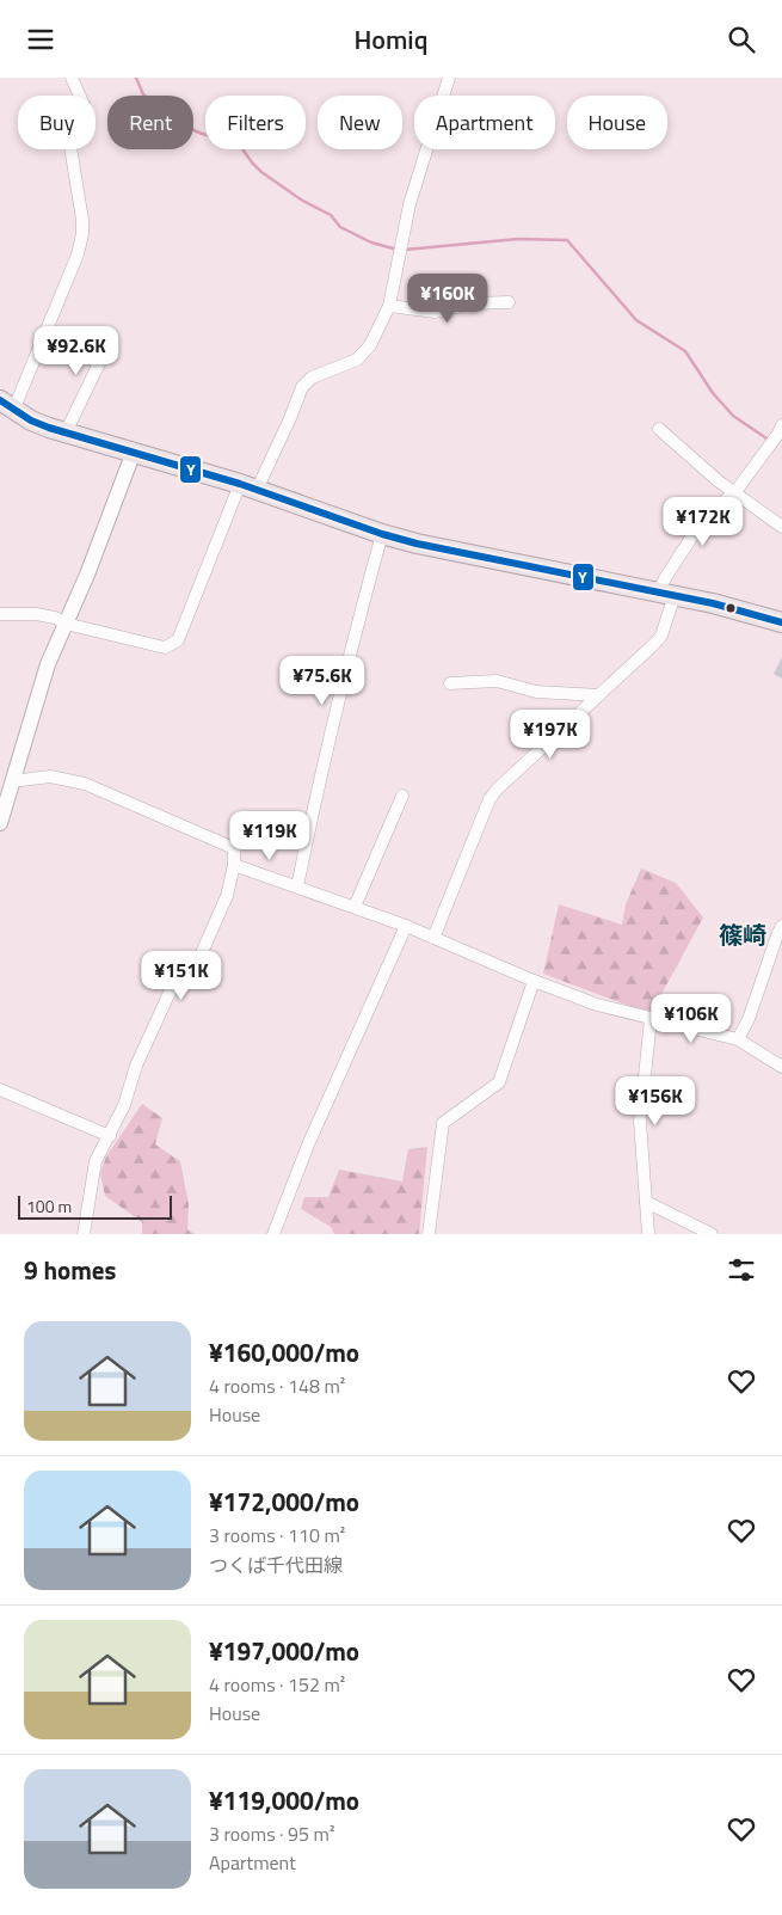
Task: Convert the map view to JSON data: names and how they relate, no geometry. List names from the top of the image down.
{
  "districts": ["篠崎"],
  "lines": ["transit line Y"],
  "scale_bar": "100 m",
  "page": {
    "header": "Homiq",
    "chip": [
      "Buy",
      "Rent",
      "Filters",
      "New",
      "Apartment",
      "House"
    ],
    "price": [
      "¥160K",
      "¥92.6K",
      "¥172K",
      "¥75.6K",
      "¥197K",
      "¥119K",
      "¥151K",
      "¥106K",
      "¥156K"
    ],
    "scale": "100 m",
    "heading": "9 homes",
    "list": [
      {
        "name": "¥160,000/mo",
        "note": "4 rooms · 148 m² · House"
      },
      {
        "name": "¥172,000/mo",
        "note": "3 rooms · 110 m² · つくば千代田線"
      },
      {
        "name": "¥197,000/mo",
        "note": "4 rooms · 152 m² · House"
      },
      {
        "name": "¥119,000/mo",
        "note": "3 rooms · 95 m² · Apartment"
      }
    ]
  }
}
